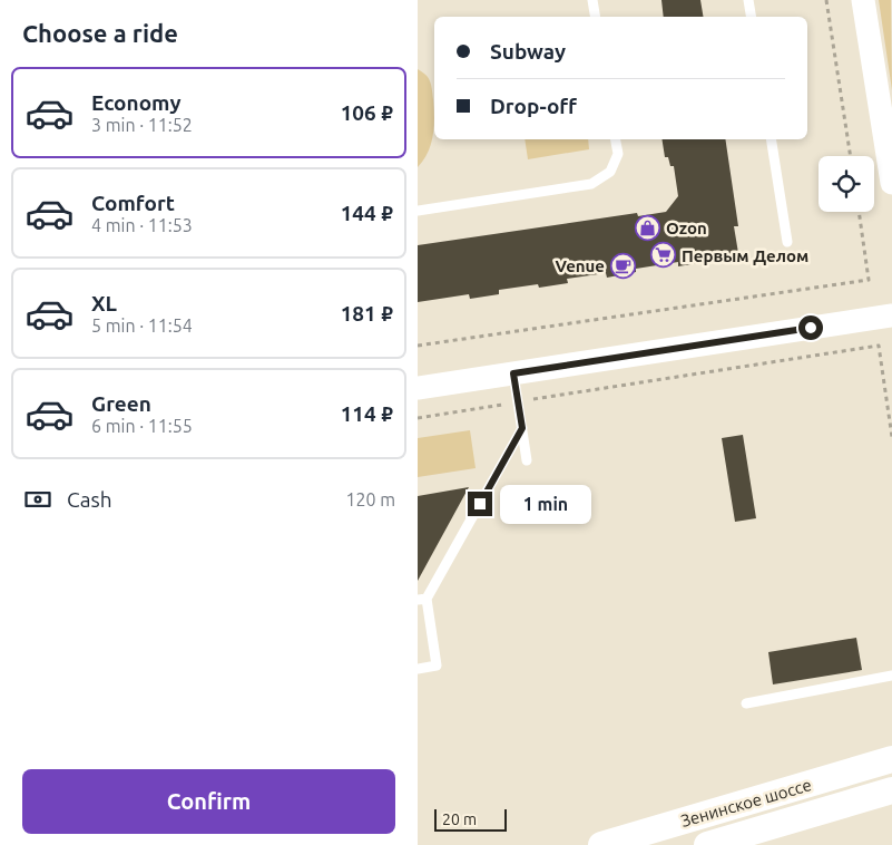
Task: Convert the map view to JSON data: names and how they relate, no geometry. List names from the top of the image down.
{
  "streets": {
    "main road": ["Зенинское шоссе"]
  },
  "places": {
    "shop": ["Ozon"],
    "supermarket": ["Первым Делом"],
    "cafe": ["Venue"]
  },
  "scale_bar": "20 m",
  "page": {
    "heading": "Choose a ride",
    "banner": ["Subway", "Drop-off"],
    "list": [
      {
        "name": "Economy",
        "note": "3 min · 11:52",
        "value": "106 ₽"
      },
      {
        "name": "Comfort",
        "note": "4 min · 11:53",
        "value": "144 ₽"
      },
      {
        "name": "XL",
        "note": "5 min · 11:54",
        "value": "181 ₽"
      },
      {
        "name": "Green",
        "note": "6 min · 11:55",
        "value": "114 ₽"
      }
    ],
    "pay": ["Cash", "120 m"],
    "bubble": "1 min",
    "buttons": "Confirm",
    "scale": "20 m"
  }
}
